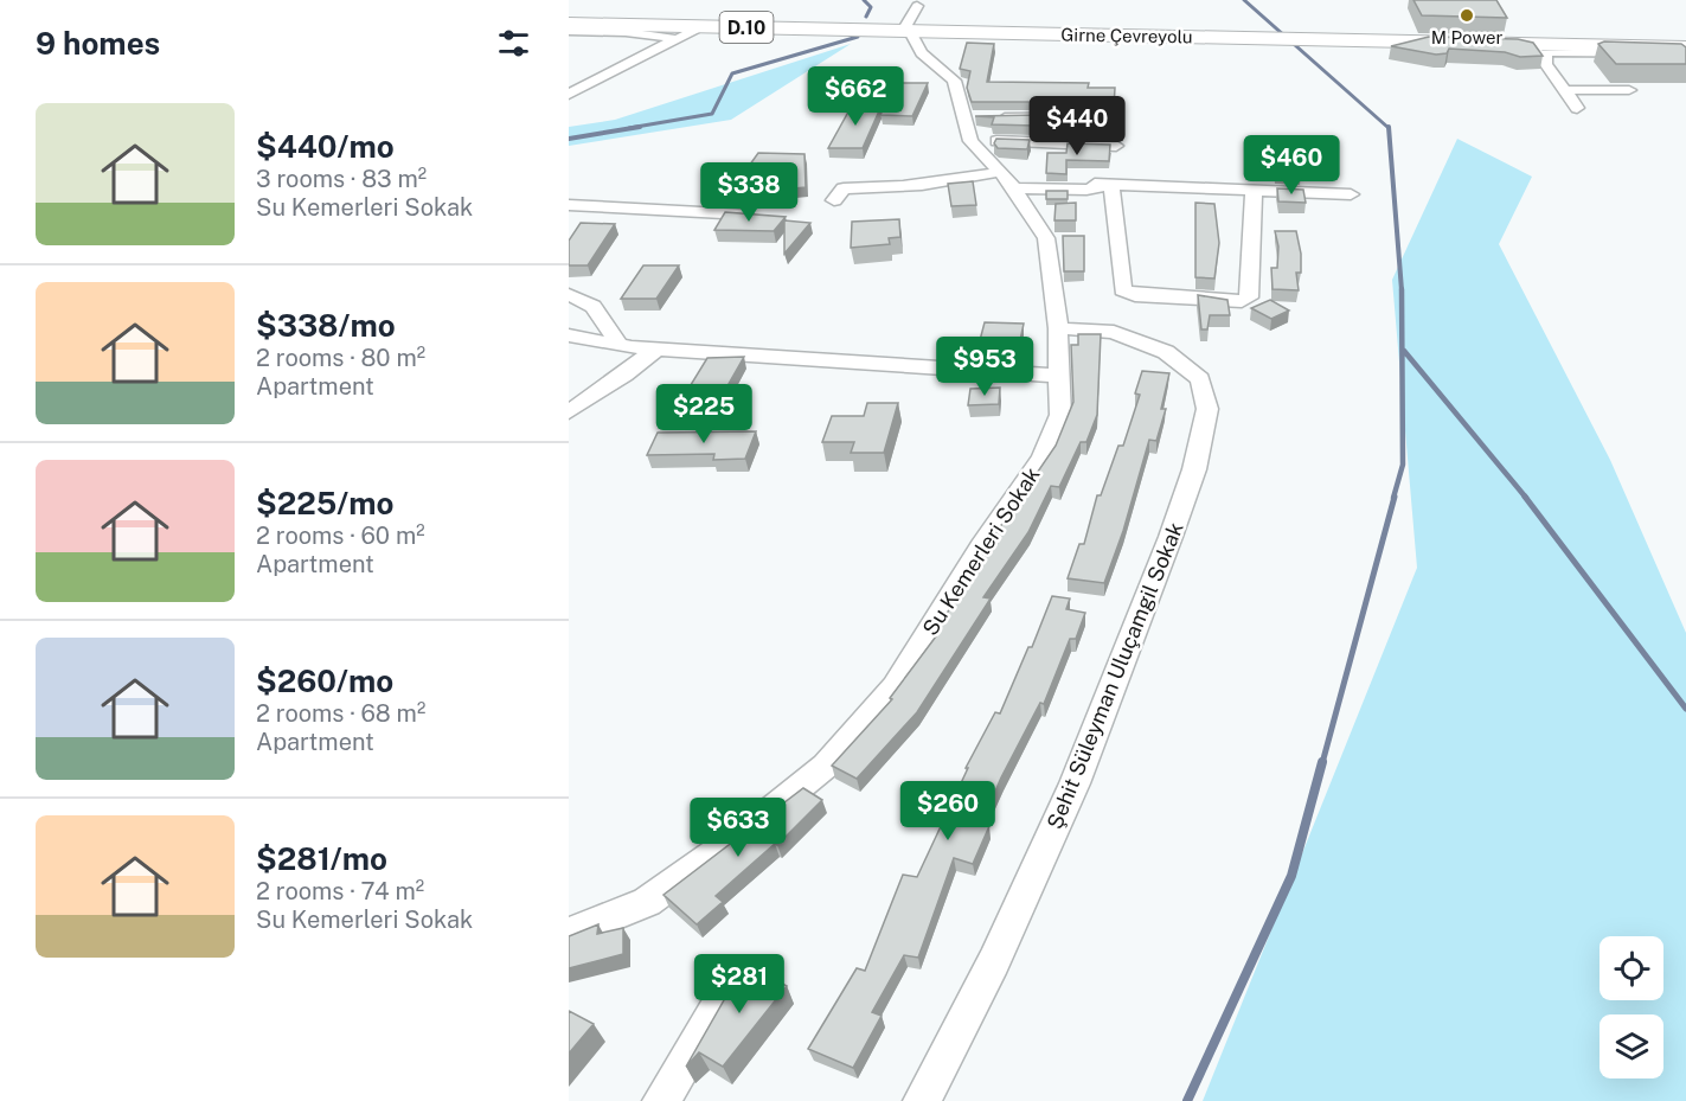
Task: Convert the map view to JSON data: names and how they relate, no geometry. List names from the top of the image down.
{
  "streets": {
    "highway": ["D.10", "Girne Çevreyolu"],
    "street": ["Su Kemerleri Sokak", "Şehit Süleyman Uluçamgil Sokak"]
  },
  "crossings": [
    ["Girne Çevreyolu", "Su Kemerleri Sokak"],
    ["Su Kemerleri Sokak", "Şehit Süleyman Uluçamgil Sokak"]
  ],
  "places": ["M Power"],
  "page": {
    "heading": "9 homes",
    "price": [
      "$662",
      "$440",
      "$460",
      "$338",
      "$953",
      "$225",
      "$260",
      "$633",
      "$281"
    ],
    "list": [
      {
        "name": "$440/mo",
        "note": "3 rooms · 83 m² · Su Kemerleri Sokak"
      },
      {
        "name": "$338/mo",
        "note": "2 rooms · 80 m² · Apartment"
      },
      {
        "name": "$225/mo",
        "note": "2 rooms · 60 m² · Apartment"
      },
      {
        "name": "$260/mo",
        "note": "2 rooms · 68 m² · Apartment"
      },
      {
        "name": "$281/mo",
        "note": "2 rooms · 74 m² · Su Kemerleri Sokak"
      }
    ]
  }
}
